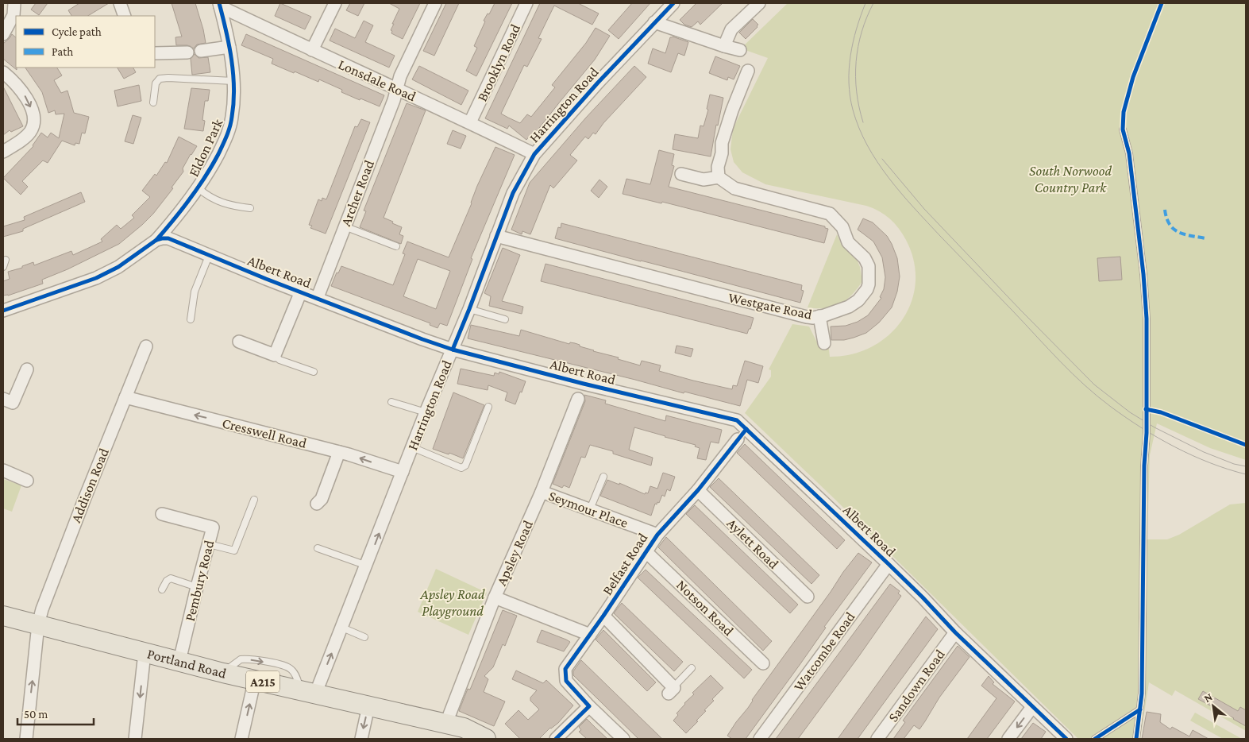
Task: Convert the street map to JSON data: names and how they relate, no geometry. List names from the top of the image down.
{
  "streets": {
    "main road": ["Portland Road", "A215"],
    "street": [
      "Brooklyn Road",
      "Lonsdale Road",
      "Harrington Road",
      "Eldon Park",
      "Archer Road",
      "Albert Road",
      "Westgate Road",
      "Cresswell Road",
      "Addison Road",
      "Seymour Place",
      "Aylett Road",
      "Apsley Road",
      "Belfast Road",
      "Pembury Road",
      "Notson Road",
      "Watcombe Road",
      "Sandown Road"
    ]
  },
  "crossings": [
    ["Brooklyn Road", "Lonsdale Road"],
    ["Lonsdale Road", "Harrington Road"],
    ["Lonsdale Road", "Eldon Park"],
    ["Lonsdale Road", "Archer Road"],
    ["Harrington Road", "Albert Road"],
    ["Harrington Road", "Westgate Road"],
    ["Harrington Road", "Cresswell Road"],
    ["Harrington Road", "Portland Road"],
    ["Eldon Park", "Albert Road"],
    ["Archer Road", "Albert Road"],
    ["Albert Road", "Watcombe Road"],
    ["Albert Road", "Sandown Road"],
    ["Cresswell Road", "Addison Road"],
    ["Addison Road", "Portland Road"],
    ["Seymour Place", "Apsley Road"],
    ["Seymour Place", "Belfast Road"],
    ["Aylett Road", "Belfast Road"],
    ["Apsley Road", "Portland Road"],
    ["Belfast Road", "Notson Road"],
    ["Pembury Road", "Portland Road"]
  ],
  "one_way": ["Cresswell Road"],
  "parks": ["South Norwood Country Park", "Apsley Road Playground"],
  "legend": ["Cycle path", "Path"],
  "scale_bar": "50 m",
  "north": "top left"
}
